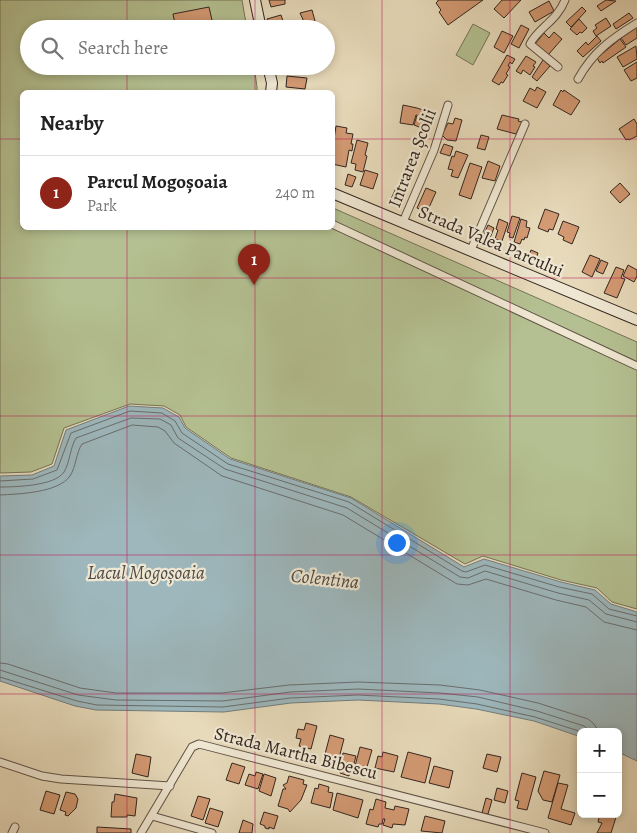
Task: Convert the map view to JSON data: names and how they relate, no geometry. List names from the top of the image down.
{
  "streets": {
    "street": ["Intrarea Școlii", "Strada Valea Parcului", "Strada Martha Bibescu"]
  },
  "crossings": [
    ["Intrarea Școlii", "Strada Valea Parcului"]
  ],
  "water": ["Lacul Mogoșoaia", "Colentina"],
  "page": {
    "search": "Search here",
    "heading": "Nearby",
    "list": [
      {
        "mark": "1",
        "name": "Parcul Mogoșoaia",
        "note": "Park",
        "value": "240 m"
      }
    ],
    "pins": "1",
    "map_buttons": ["+", "−"]
  }
}
